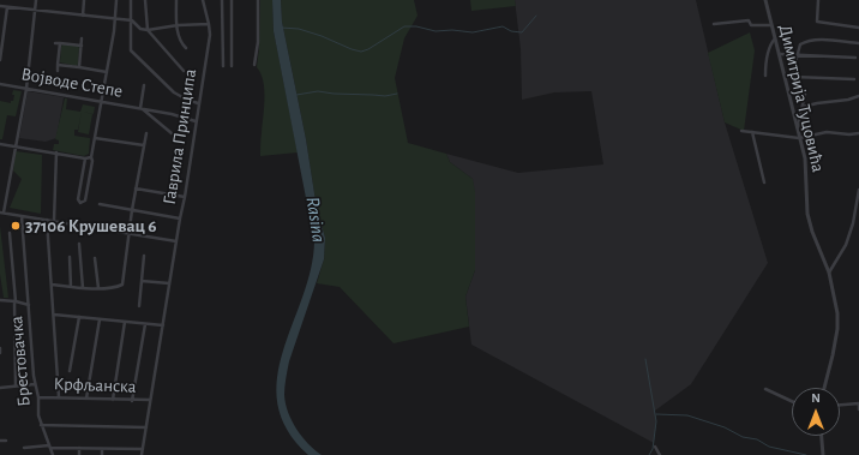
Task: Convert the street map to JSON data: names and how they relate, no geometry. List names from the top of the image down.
{
  "streets": {
    "street": [
      "Војводе Степе",
      "Димитрија Туцовића",
      "Гаврила Принципа",
      "Брестовачка",
      "Крфљанска"
    ]
  },
  "crossings": [
    ["Војводе Степе", "Гаврила Принципа"],
    ["Гаврила Принципа", "Крфљанска"],
    ["Брестовачка", "Крфљанска"]
  ],
  "water": ["Rasina"],
  "places": ["37106 Крушевац 6"],
  "north": "top"
}
